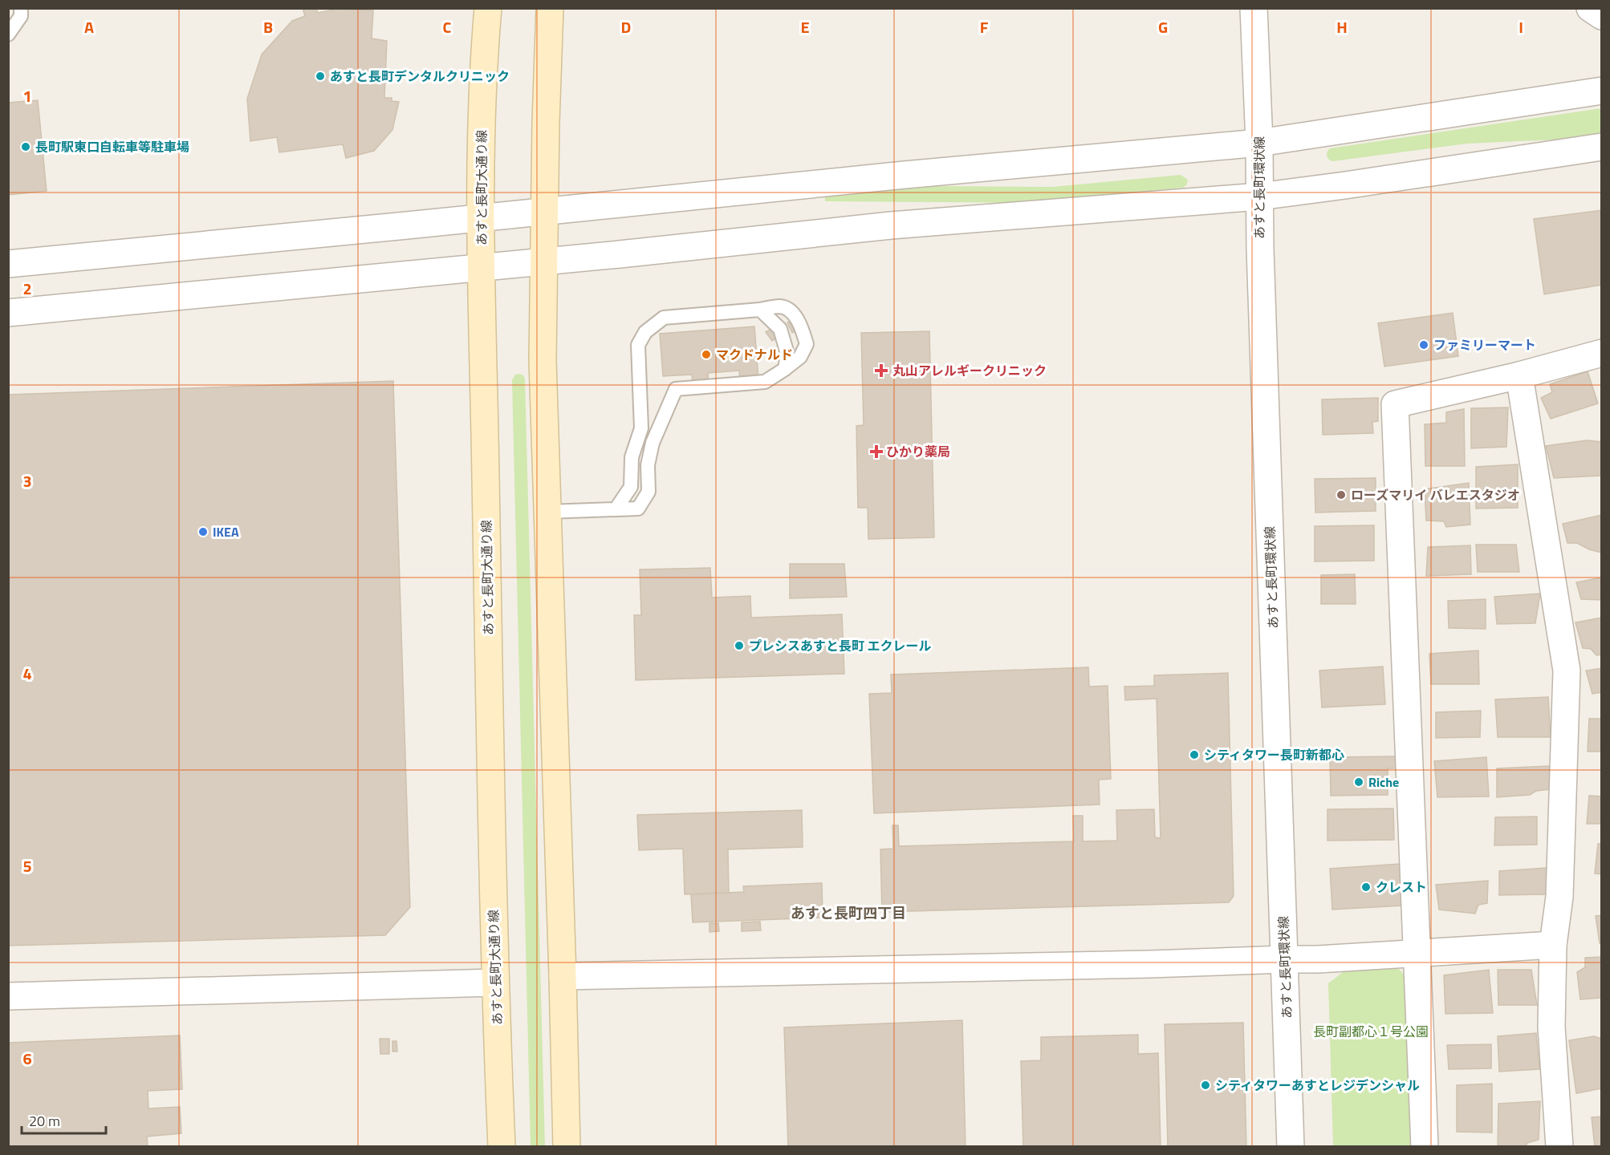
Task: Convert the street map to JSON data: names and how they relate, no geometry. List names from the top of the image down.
{
  "streets": {
    "main road": ["あすと長町大通り線"],
    "street": ["あすと長町環状線"]
  },
  "districts": ["あすと長町四丁目"],
  "parks": ["長町副都心１号公園"],
  "places": {
    "other": [
      "あすと長町デンタルクリニック",
      "長町駅東口自転車等駐車場",
      "ファミリーマート",
      "マクドナルド",
      "ローズマリイ バレエスタジオ",
      "IKEA",
      "プレシスあすと長町 エクレール",
      "シティタワー長町新都心",
      "Riche",
      "クレスト",
      "シティタワーあすとレジデンシャル"
    ],
    "health": ["丸山アレルギークリニック", "ひかり薬局"]
  },
  "scale_bar": "20 m",
  "grid": {
    "columns": [
      "A",
      "B",
      "C",
      "D",
      "E",
      "F",
      "G",
      "H",
      "I"
    ],
    "rows": [
      "1",
      "2",
      "3",
      "4",
      "5",
      "6"
    ]
  }
}
